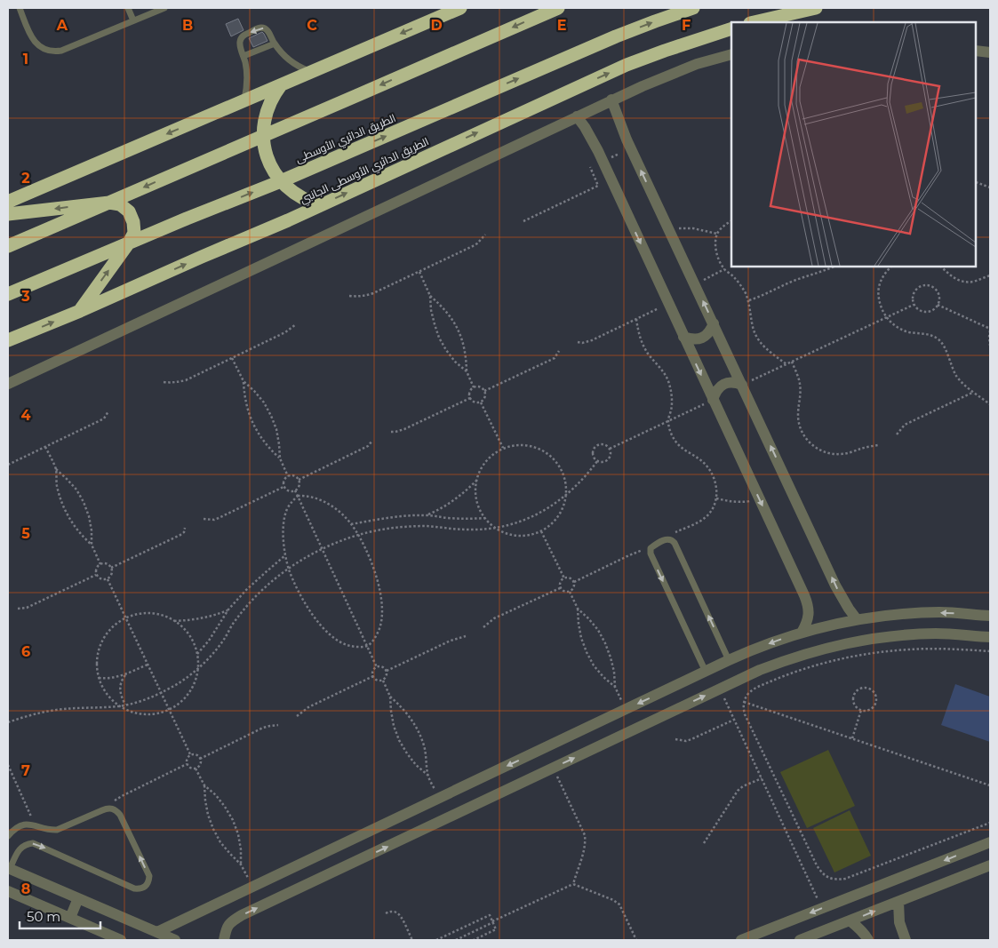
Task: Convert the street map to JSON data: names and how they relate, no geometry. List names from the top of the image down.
{
  "streets": {
    "highway": ["الطريق الدائري الأوسطى", "الطريق الدائري الأوسطى الجانبي"]
  },
  "scale_bar": "50 m",
  "grid": {
    "columns": [
      "A",
      "B",
      "C",
      "D",
      "E",
      "F"
    ],
    "rows": [
      "1",
      "2",
      "3",
      "4",
      "5",
      "6",
      "7",
      "8"
    ]
  }
}
